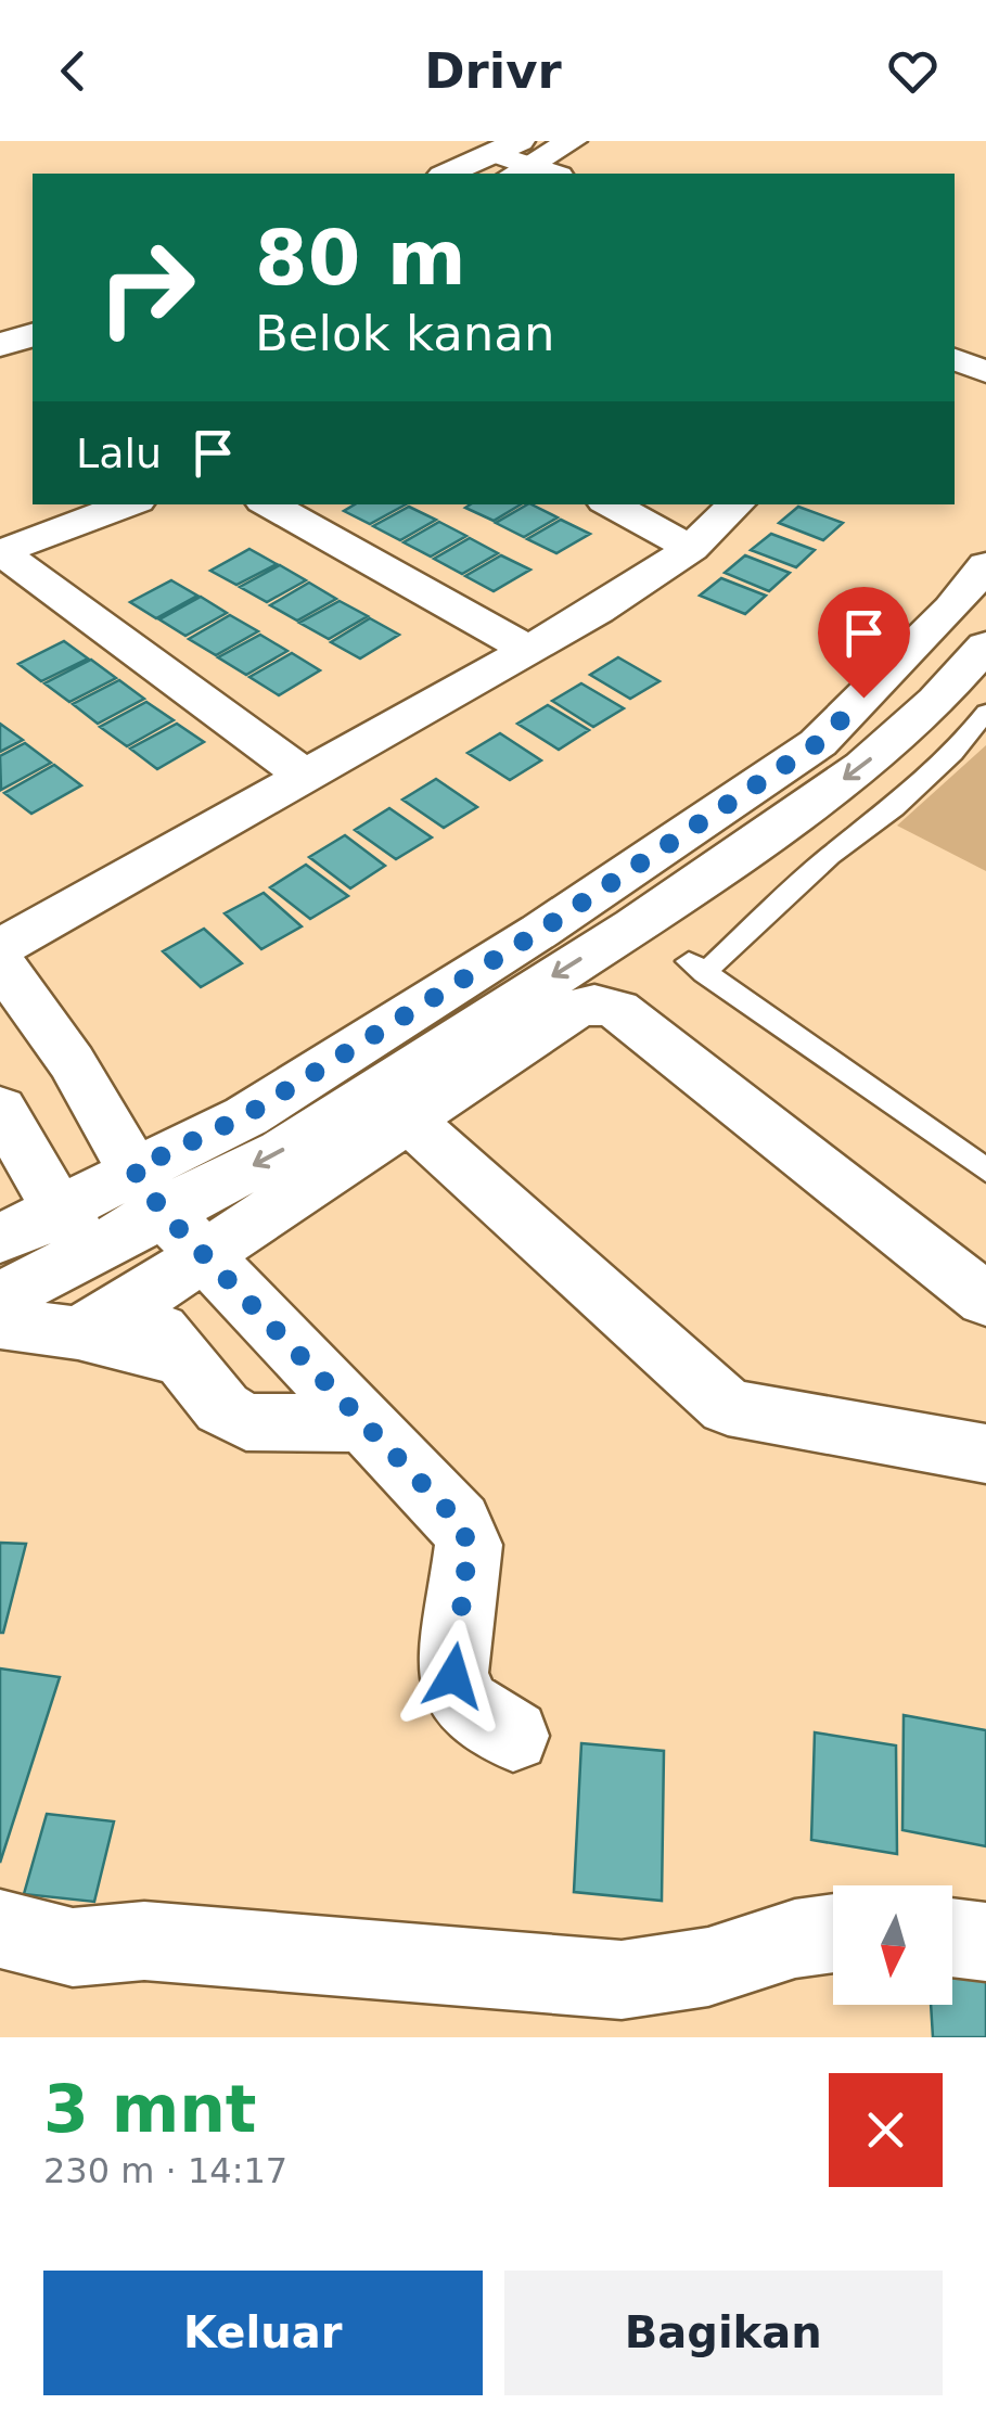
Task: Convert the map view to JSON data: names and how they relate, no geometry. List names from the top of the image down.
{
  "north": "bottom",
  "page": {
    "header": "Drivr",
    "turn": ["80 m", "Belok kanan"],
    "then": "Lalu",
    "heading": ["3 mnt", "230 m · 14:17"],
    "buttons": ["Keluar", "Bagikan"]
  }
}
